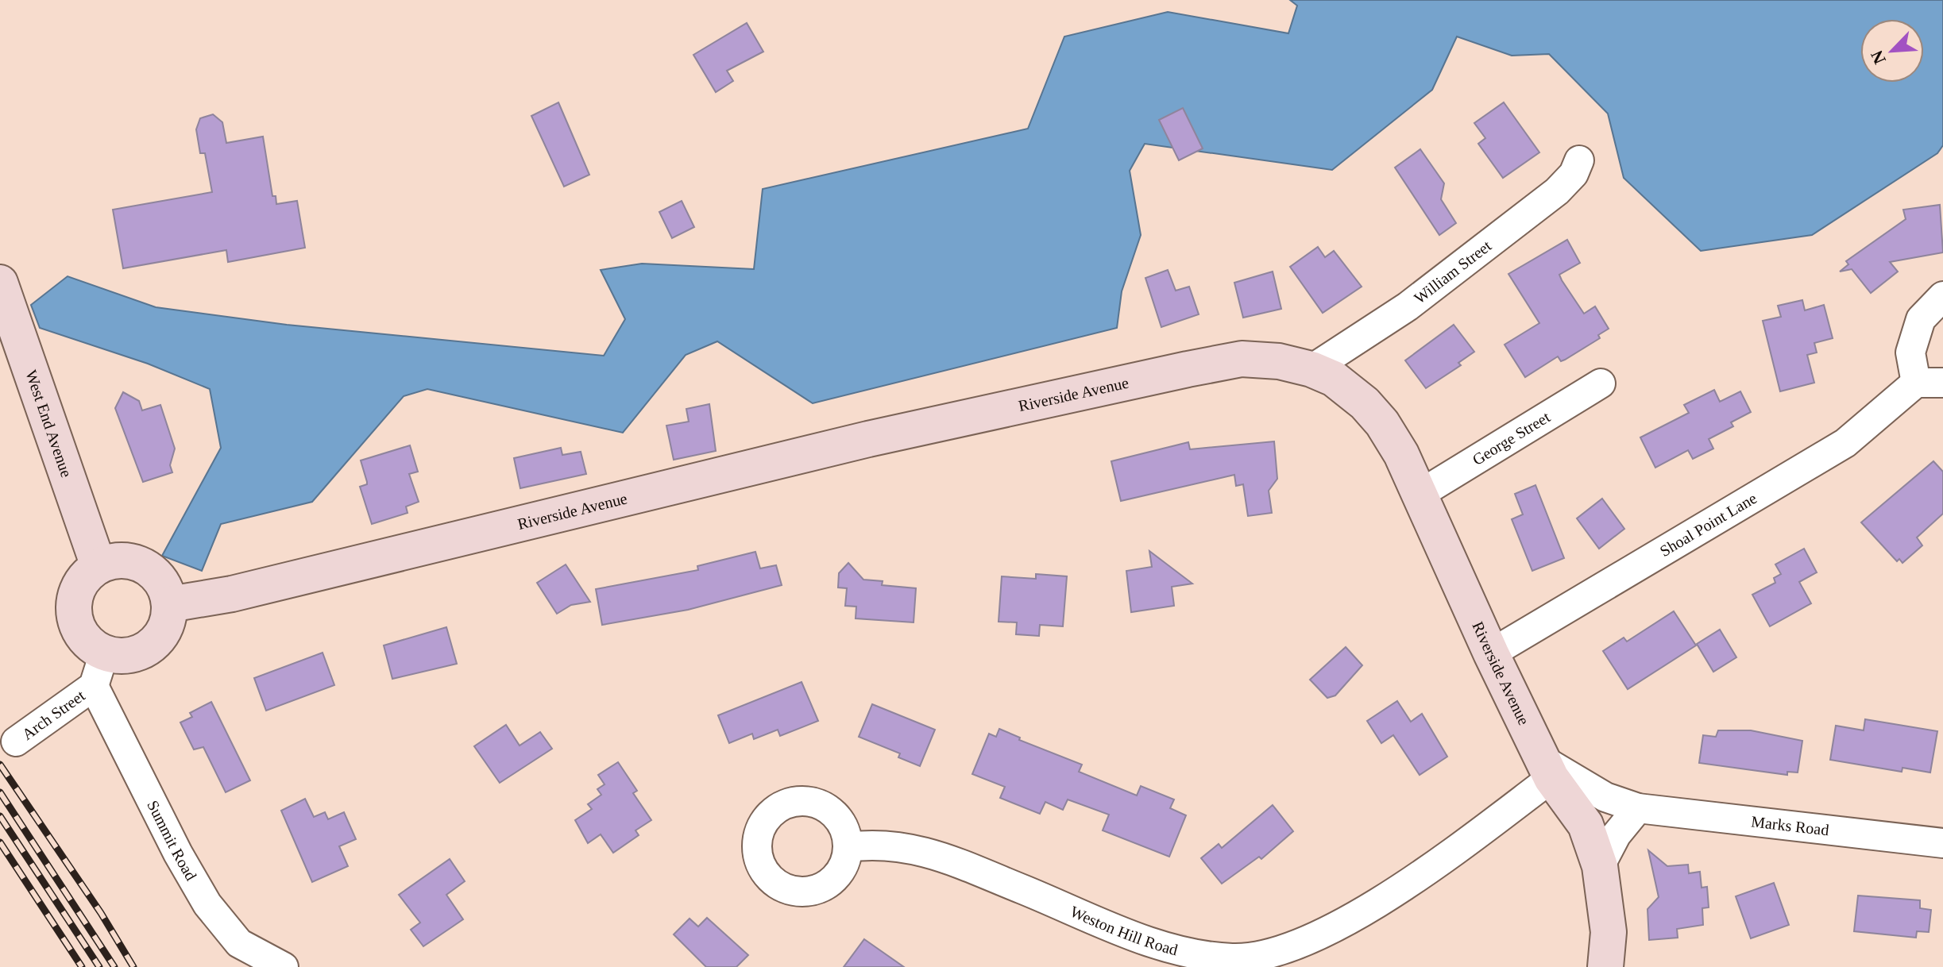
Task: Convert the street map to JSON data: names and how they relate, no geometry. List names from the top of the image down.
{
  "streets": {
    "street": [
      "William Street",
      "Riverside Avenue",
      "West End Avenue",
      "George Street",
      "Shoal Point Lane",
      "Arch Street",
      "Marks Road",
      "Summit Road",
      "Weston Hill Road"
    ]
  },
  "crossings": [
    ["William Street", "Riverside Avenue"],
    ["Riverside Avenue", "West End Avenue"],
    ["Riverside Avenue", "George Street"],
    ["Riverside Avenue", "Shoal Point Lane"],
    ["Riverside Avenue", "Arch Street"],
    ["Riverside Avenue", "Marks Road"],
    ["Riverside Avenue", "Weston Hill Road"],
    ["West End Avenue", "Arch Street"],
    ["Arch Street", "Summit Road"],
    ["Marks Road", "Weston Hill Road"]
  ],
  "north": "bottom left"
}
